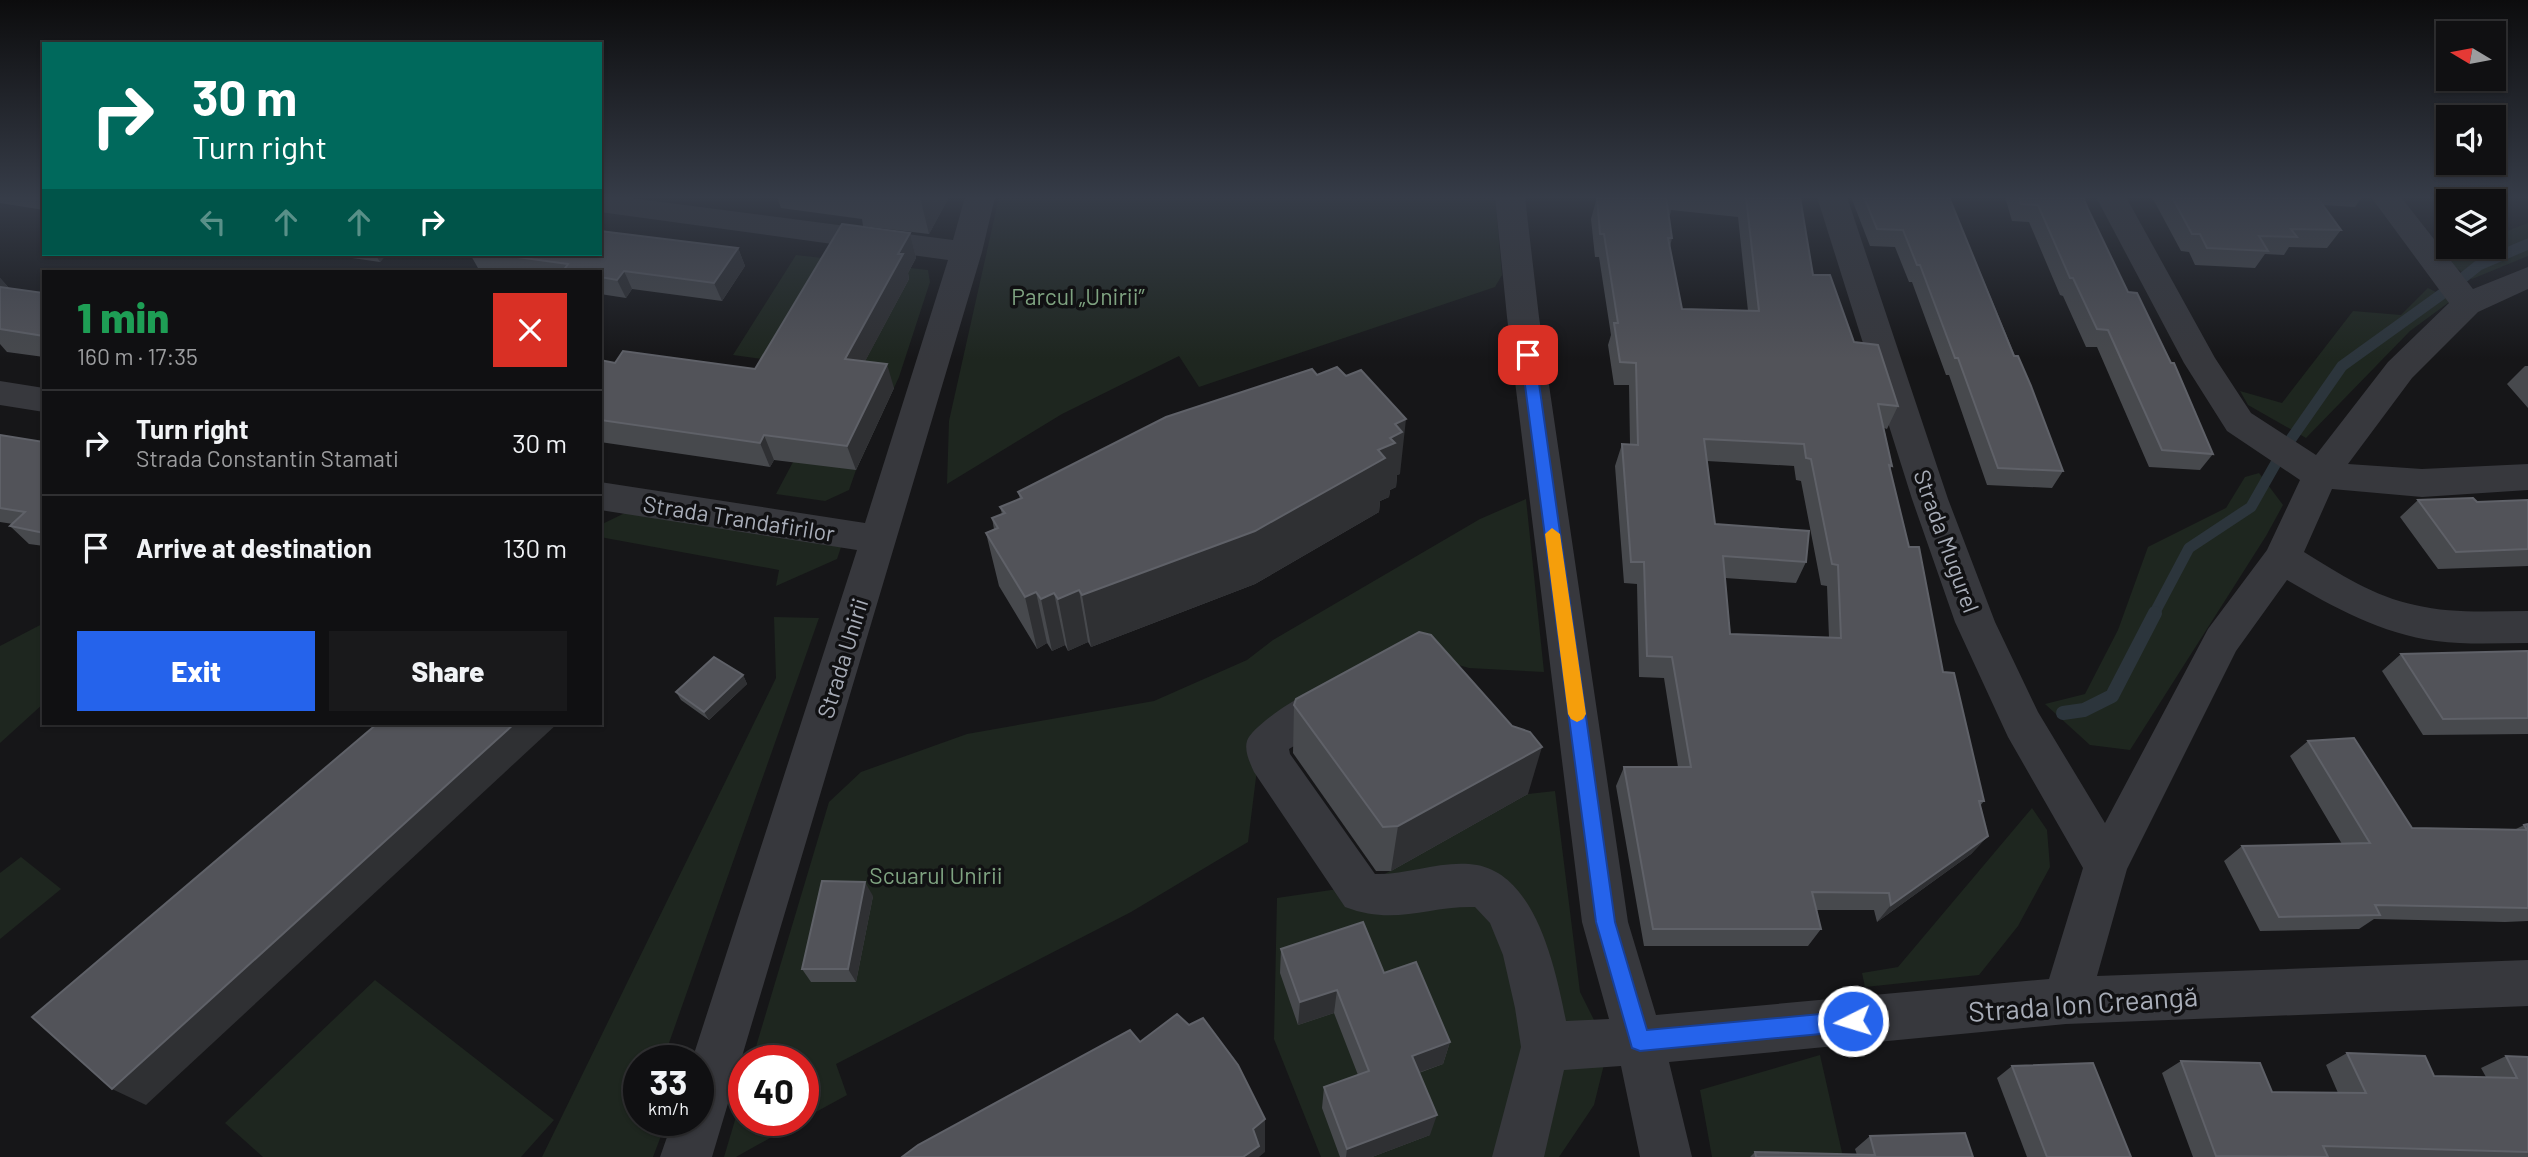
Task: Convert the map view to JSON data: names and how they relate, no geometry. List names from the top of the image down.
{
  "streets": {
    "street": [
      "Strada Trandafirilor",
      "Strada Mugurel",
      "Strada Unirii",
      "Strada Ion Creangă"
    ]
  },
  "crossings": [
    ["Strada Trandafirilor", "Strada Unirii"]
  ],
  "parks": ["Parcul „Unirii”", "Scuarul Unirii"],
  "north": "left",
  "page": {
    "turn": ["30 m", "Turn right"],
    "heading": ["1 min", "160 m · 17:35"],
    "list": [
      {
        "name": "Turn right",
        "note": "Strada Constantin Stamati",
        "value": "30 m"
      },
      {
        "name": "Arrive at destination",
        "value": "130 m"
      }
    ],
    "buttons": ["Exit", "Share"],
    "speed": "33 km/h",
    "limit": "40"
  }
}
